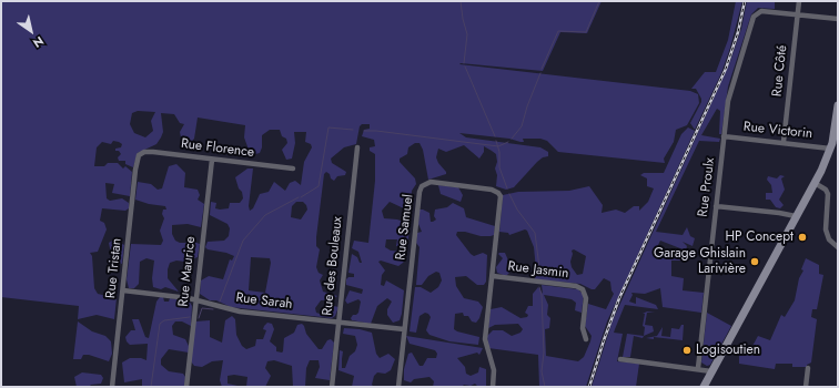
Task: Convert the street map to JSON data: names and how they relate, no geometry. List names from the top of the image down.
{
  "streets": {
    "street": [
      "Rue Côté",
      "Rue Victorin",
      "Rue Florence",
      "Rue Proulx",
      "Rue Samuel",
      "Rue des Bouleaux",
      "Rue Tristan",
      "Rue Jasmin",
      "Rue Maurice",
      "Rue Sarah"
    ]
  },
  "crossings": [
    ["Rue Côté", "Rue Victorin"],
    ["Rue Côté", "Rue Proulx"],
    ["Rue Victorin", "Rue Proulx"],
    ["Rue Florence", "Rue Tristan"],
    ["Rue Florence", "Rue Maurice"],
    ["Rue Samuel", "Rue Jasmin"],
    ["Rue Samuel", "Rue Sarah"],
    ["Rue des Bouleaux", "Rue Sarah"],
    ["Rue Tristan", "Rue Sarah"],
    ["Rue Maurice", "Rue Sarah"]
  ],
  "places": ["HP Concept", "Garage Ghislain Larivière", "Logisoutien"],
  "north": "bottom right"
}
